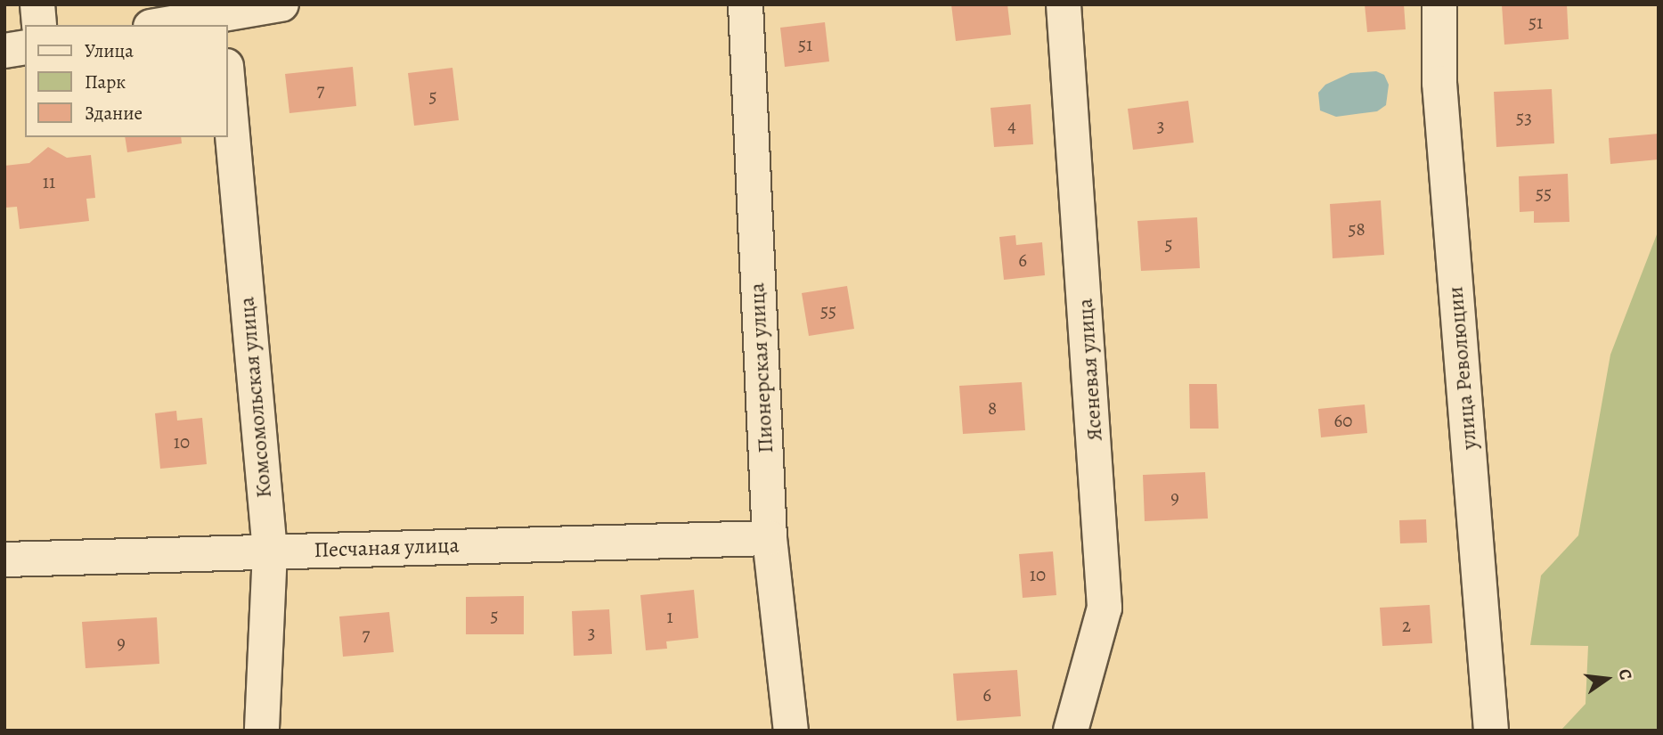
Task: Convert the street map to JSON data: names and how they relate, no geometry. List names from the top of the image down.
{
  "streets": {
    "street": [
      "Пионерская улица",
      "улица Революции",
      "Ясеневая улица",
      "Комсомольская улица",
      "Песчаная улица"
    ]
  },
  "crossings": [
    ["Пионерская улица", "Песчаная улица"],
    ["Комсомольская улица", "Песчаная улица"]
  ],
  "house_numbers": [
    "51",
    "51",
    "7",
    "5",
    "53",
    "4",
    "3",
    "11",
    "55",
    "58",
    "5",
    "6",
    "55",
    "8",
    "60",
    "10",
    "9",
    "10",
    "5",
    "1",
    "2",
    "3",
    "7",
    "9",
    "6"
  ],
  "legend": ["Улица", "Парк", "Здание"],
  "north": "right"
}
